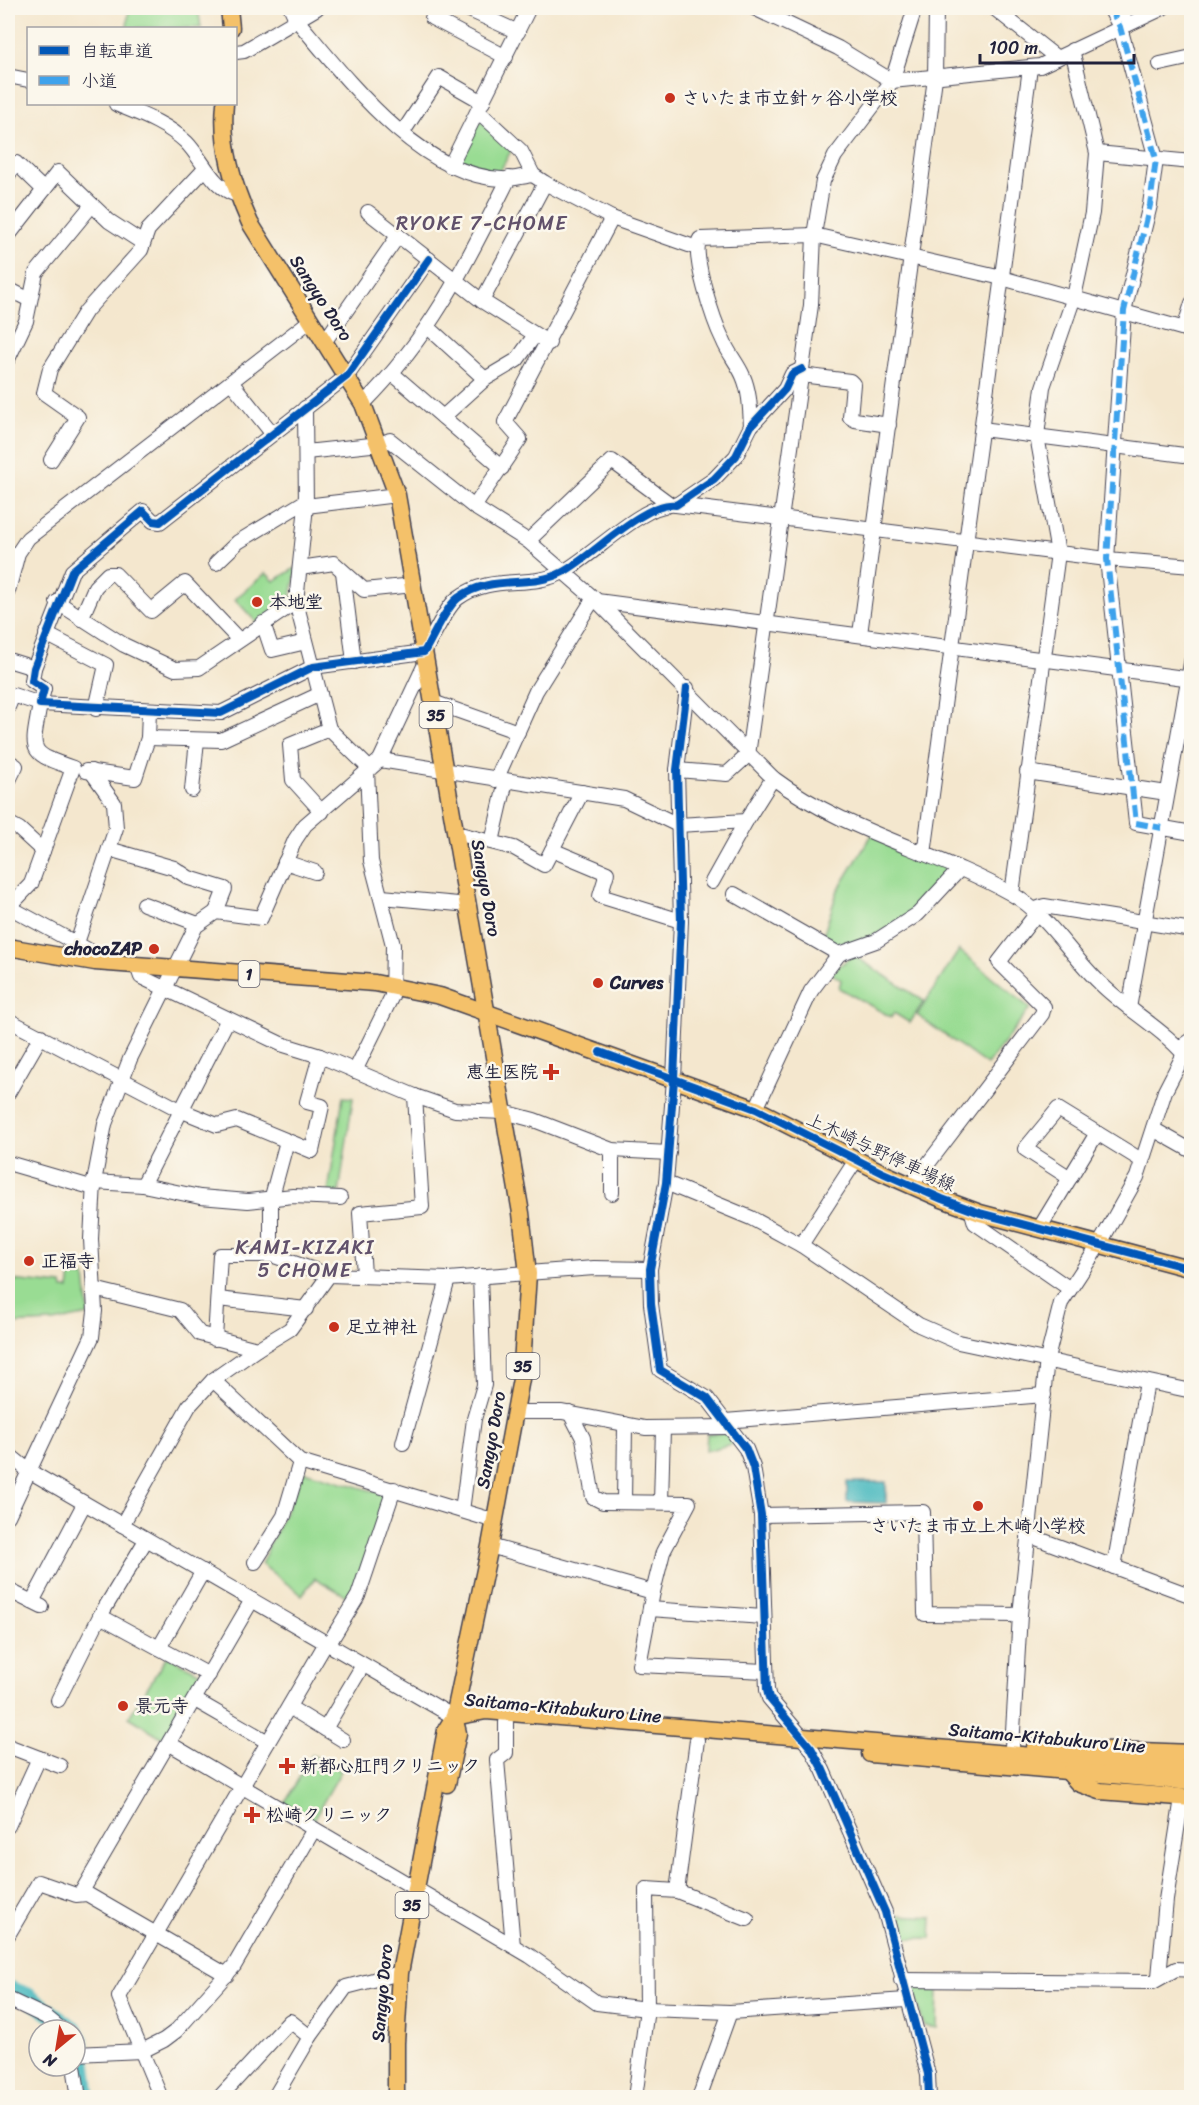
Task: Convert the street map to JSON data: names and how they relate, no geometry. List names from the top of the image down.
{
  "streets": {
    "main road": [
      "Sangyo Doro",
      "35",
      "1",
      "上木崎与野停車場線",
      "Saitama-Kitabukuro Line"
    ]
  },
  "crossings": [
    ["Sangyo Doro", "1"],
    ["Sangyo Doro", "上木崎与野停車場線"],
    ["Sangyo Doro", "Saitama-Kitabukuro Line"],
    ["1", "上木崎与野停車場線"]
  ],
  "districts": ["RYOKE 7-CHOME", "KAMI-KIZAKI 5 CHOME"],
  "places": {
    "other": [
      "さいたま市立針ヶ谷小学校",
      "本地堂",
      "chocoZAP",
      "Curves",
      "正福寺",
      "足立神社",
      "さいたま市立上木崎小学校",
      "景元寺"
    ],
    "health": ["恵生医院", "新都心肛門クリニック", "松崎クリニック"]
  },
  "legend": ["自転車道", "小道"],
  "scale_bar": "100 m",
  "north": "bottom left"
}
